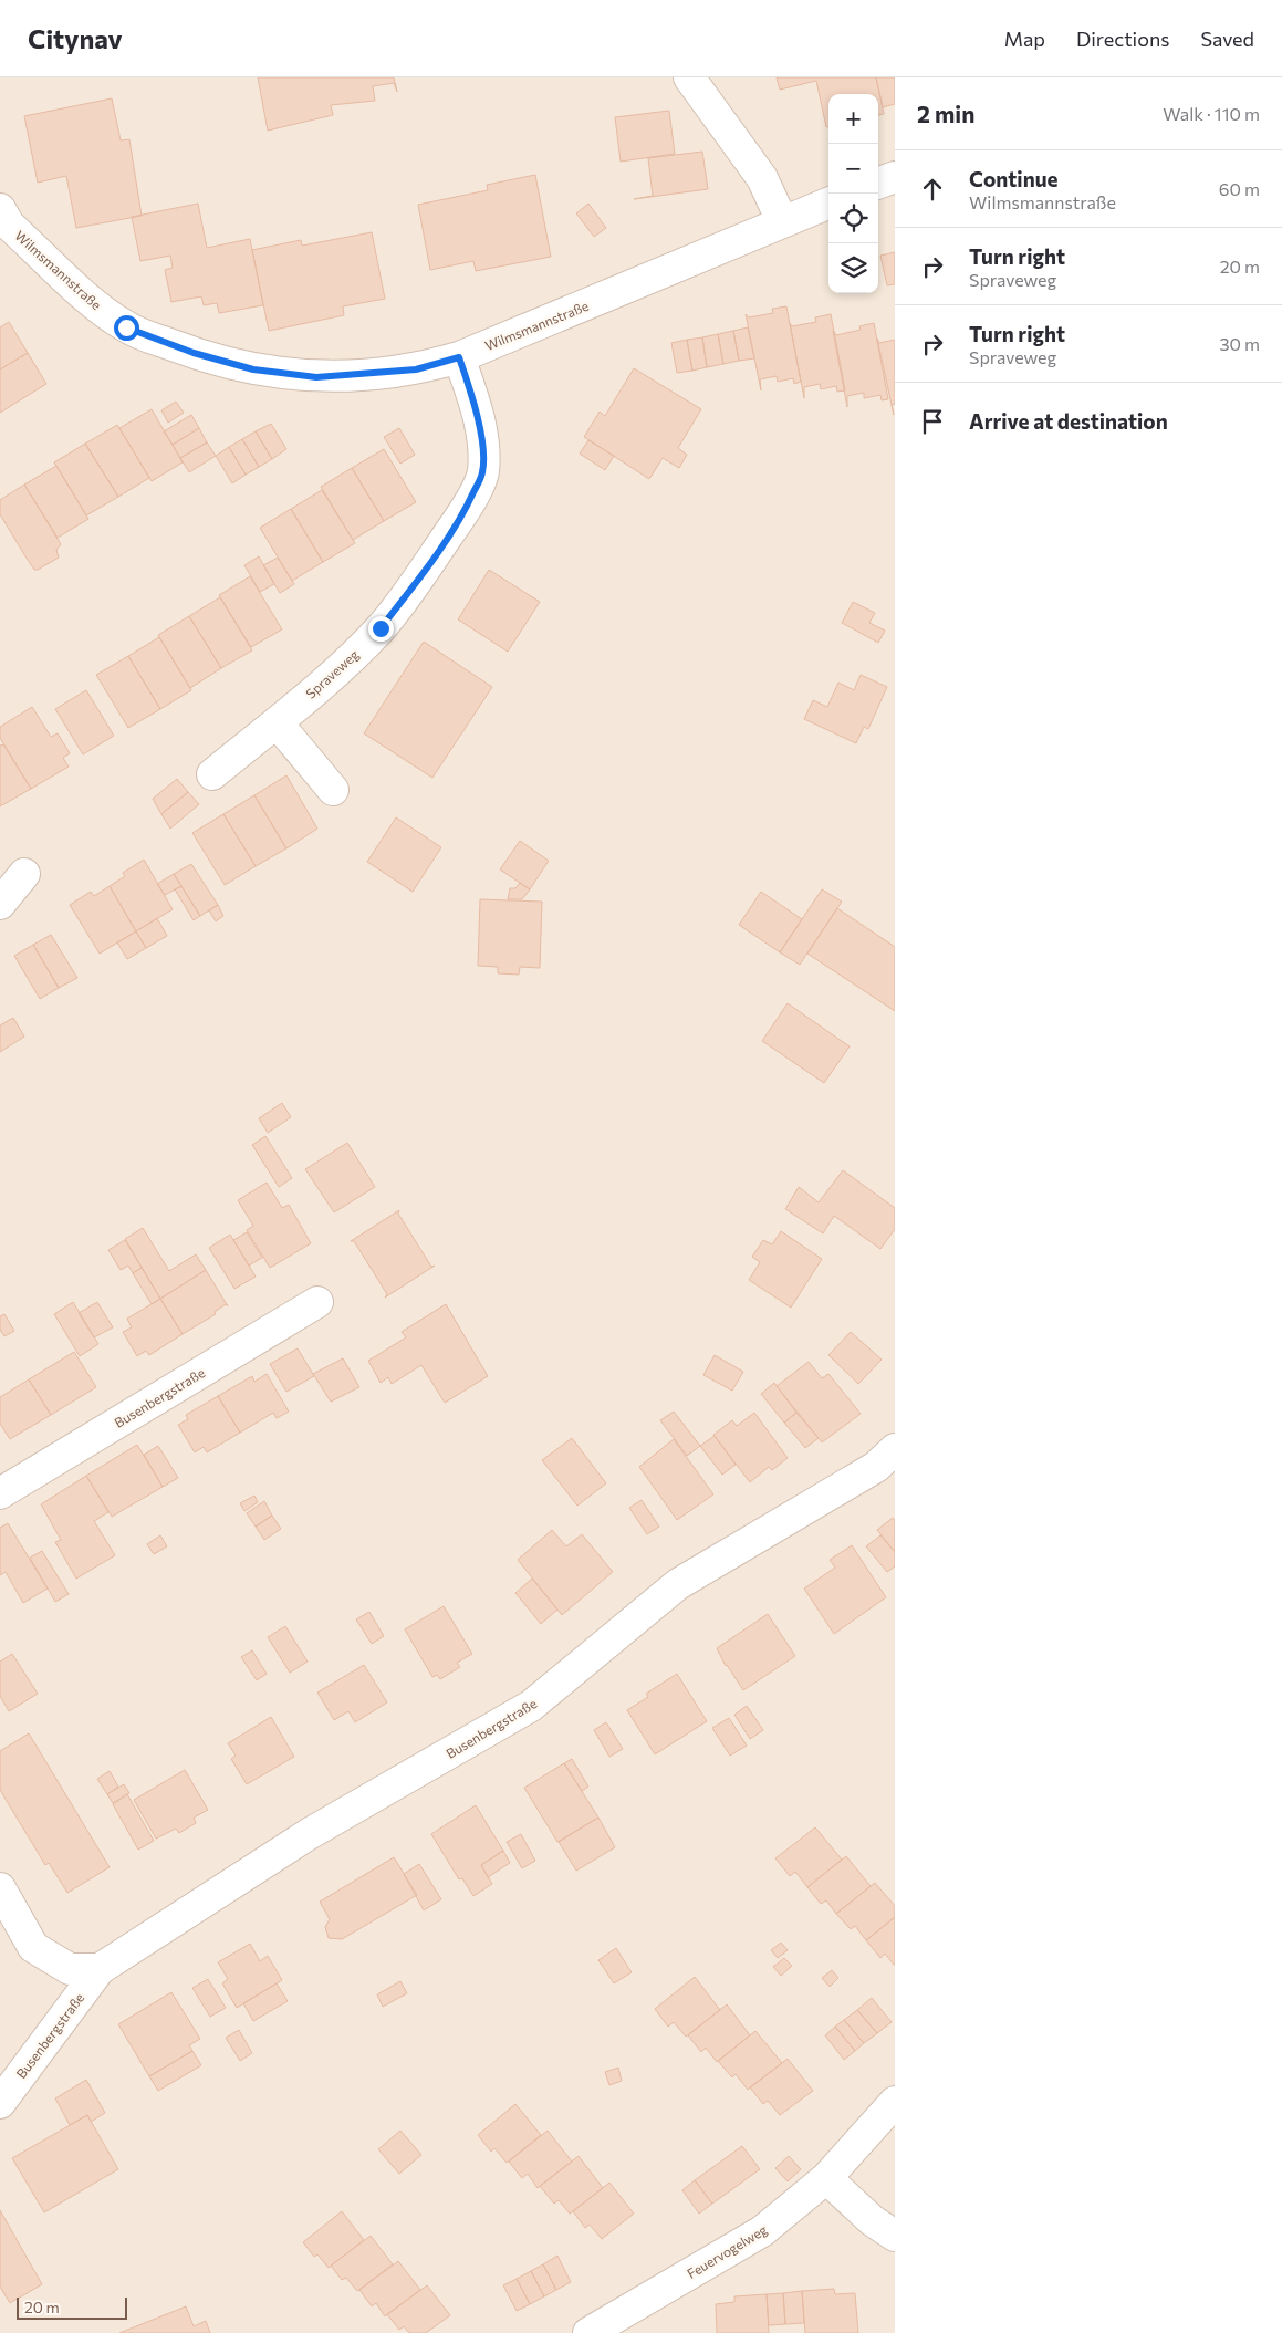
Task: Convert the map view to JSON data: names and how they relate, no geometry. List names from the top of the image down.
{
  "streets": {
    "street": [
      "Wilmsmannstraße",
      "Spraveweg",
      "Busenbergstraße",
      "Feuervogelweg"
    ]
  },
  "crossings": [
    ["Wilmsmannstraße", "Spraveweg"]
  ],
  "scale_bar": "20 m",
  "page": {
    "header": "Citynav",
    "nav": ["Map", "Directions", "Saved"],
    "heading": ["2 min", "Walk · 110 m"],
    "map_buttons": ["+", "−"],
    "list": [
      ["Continue", "Wilmsmannstraße", "60 m"],
      ["Turn right", "Spraveweg", "20 m"],
      ["Turn right", "Spraveweg", "30 m"],
      "Arrive at destination"
    ],
    "scale": "20 m"
  }
}
